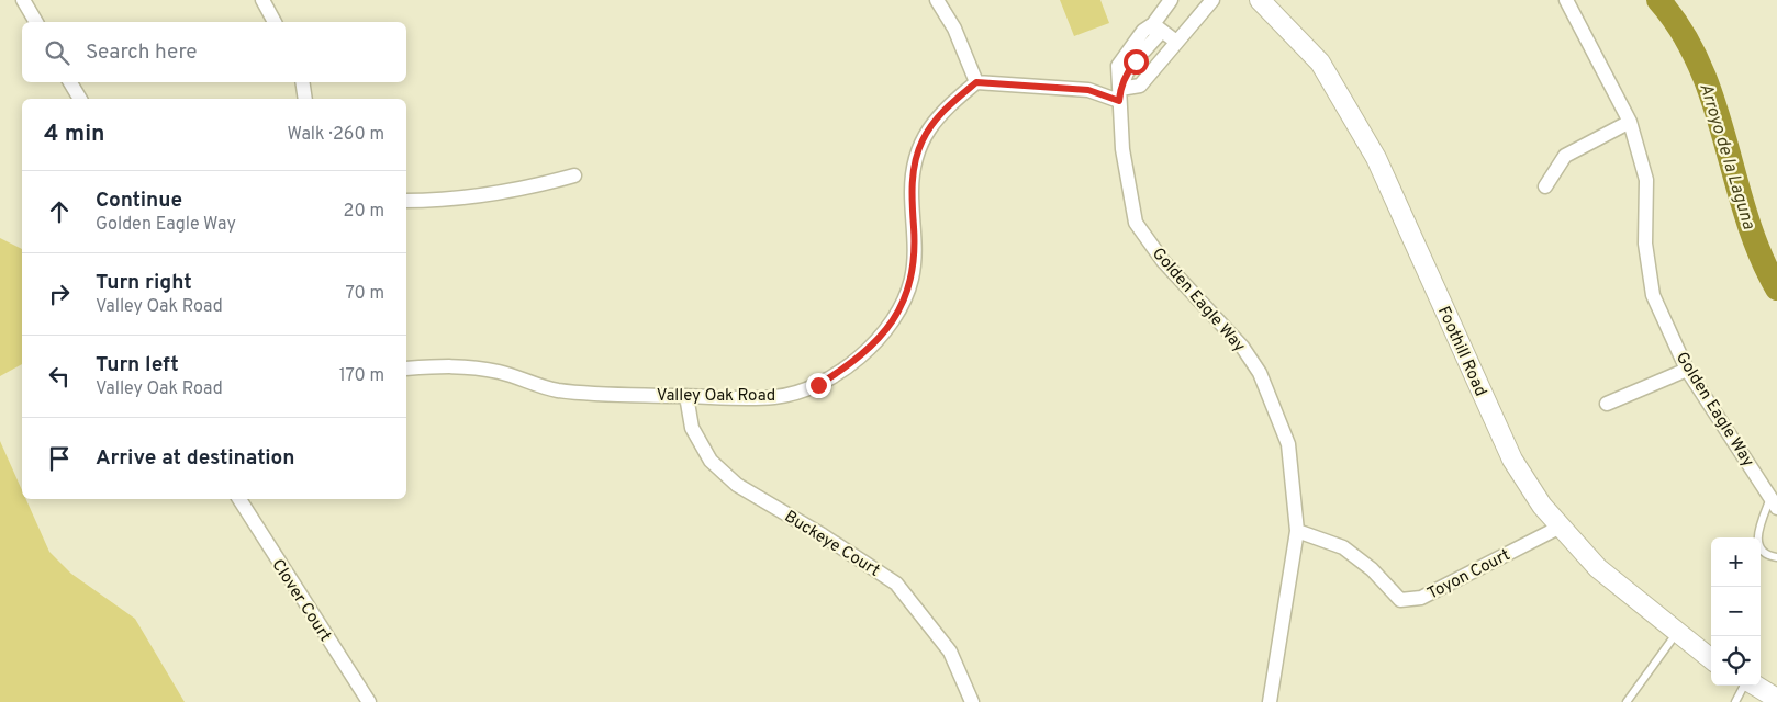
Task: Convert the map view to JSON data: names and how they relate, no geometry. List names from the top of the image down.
{
  "streets": {
    "main road": ["Foothill Road"],
    "street": [
      "Golden Eagle Way",
      "Valley Oak Road",
      "Buckeye Court",
      "Toyon Court",
      "Clover Court"
    ]
  },
  "crossings": [
    ["Golden Eagle Way", "Toyon Court"],
    ["Foothill Road", "Toyon Court"],
    ["Valley Oak Road", "Buckeye Court"]
  ],
  "water": ["Arroyo de la Laguna"],
  "page": {
    "search": "Search here",
    "heading": ["4 min", "Walk · 260 m"],
    "list": [
      ["Continue", "Golden Eagle Way", "20 m"],
      ["Turn right", "Valley Oak Road", "70 m"],
      ["Turn left", "Valley Oak Road", "170 m"],
      "Arrive at destination"
    ],
    "map_buttons": ["+", "−"]
  }
}
